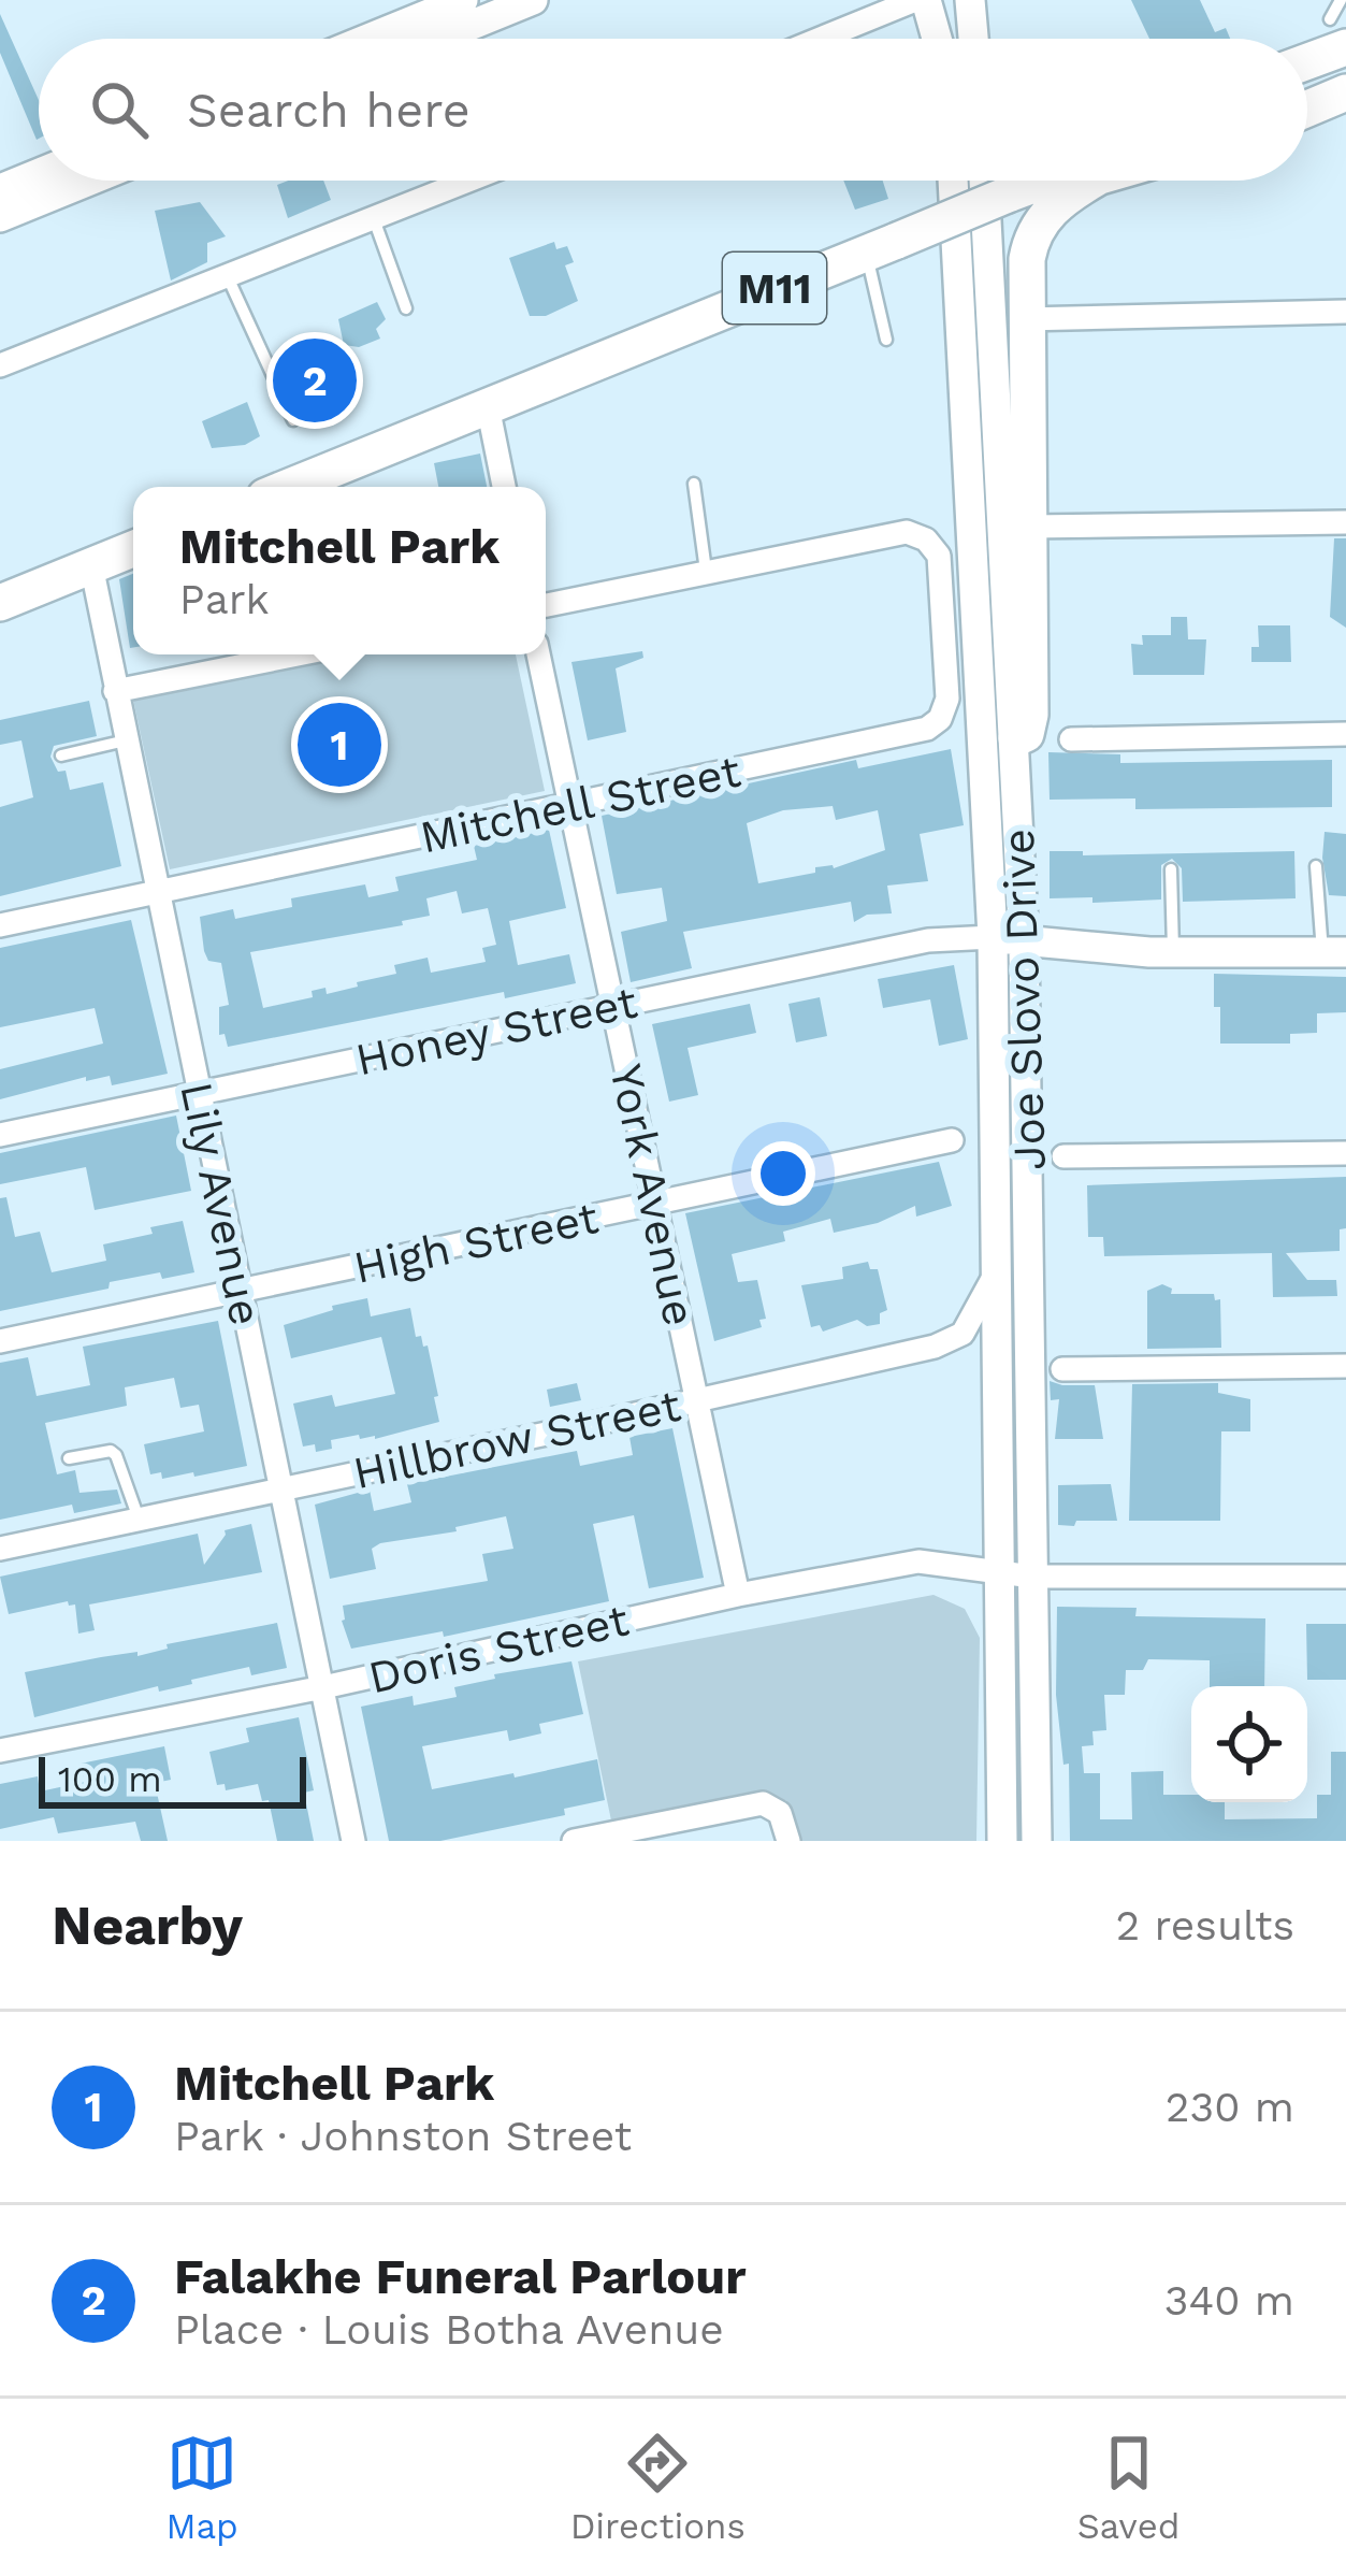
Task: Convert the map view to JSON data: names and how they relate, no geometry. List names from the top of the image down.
{
  "streets": {
    "main road": ["M11", "Joe Slovo Drive"],
    "street": [
      "Mitchell Street",
      "Honey Street",
      "York Avenue",
      "Lily Avenue",
      "High Street",
      "Hillbrow Street",
      "Doris Street"
    ]
  },
  "crossings": [
    ["Mitchell Street", "York Avenue"],
    ["Mitchell Street", "Lily Avenue"],
    ["Joe Slovo Drive", "Honey Street"],
    ["Joe Slovo Drive", "Hillbrow Street"],
    ["Joe Slovo Drive", "Doris Street"],
    ["Honey Street", "York Avenue"],
    ["Honey Street", "Lily Avenue"],
    ["York Avenue", "High Street"],
    ["York Avenue", "Hillbrow Street"],
    ["York Avenue", "Doris Street"],
    ["Lily Avenue", "High Street"],
    ["Lily Avenue", "Hillbrow Street"],
    ["Lily Avenue", "Doris Street"]
  ],
  "scale_bar": "100 m",
  "page": {
    "search": "Search here",
    "pins": ["2", "1"],
    "popup": ["Mitchell Park", "Park"],
    "scale": "100 m",
    "heading": ["Nearby", "2 results"],
    "list": [
      {
        "mark": "1",
        "name": "Mitchell Park",
        "note": "Park · Johnston Street",
        "value": "230 m"
      },
      {
        "mark": "2",
        "name": "Falakhe Funeral Parlour",
        "note": "Place · Louis Botha Avenue",
        "value": "340 m"
      }
    ],
    "nav": ["Map", "Directions", "Saved"]
  }
}
